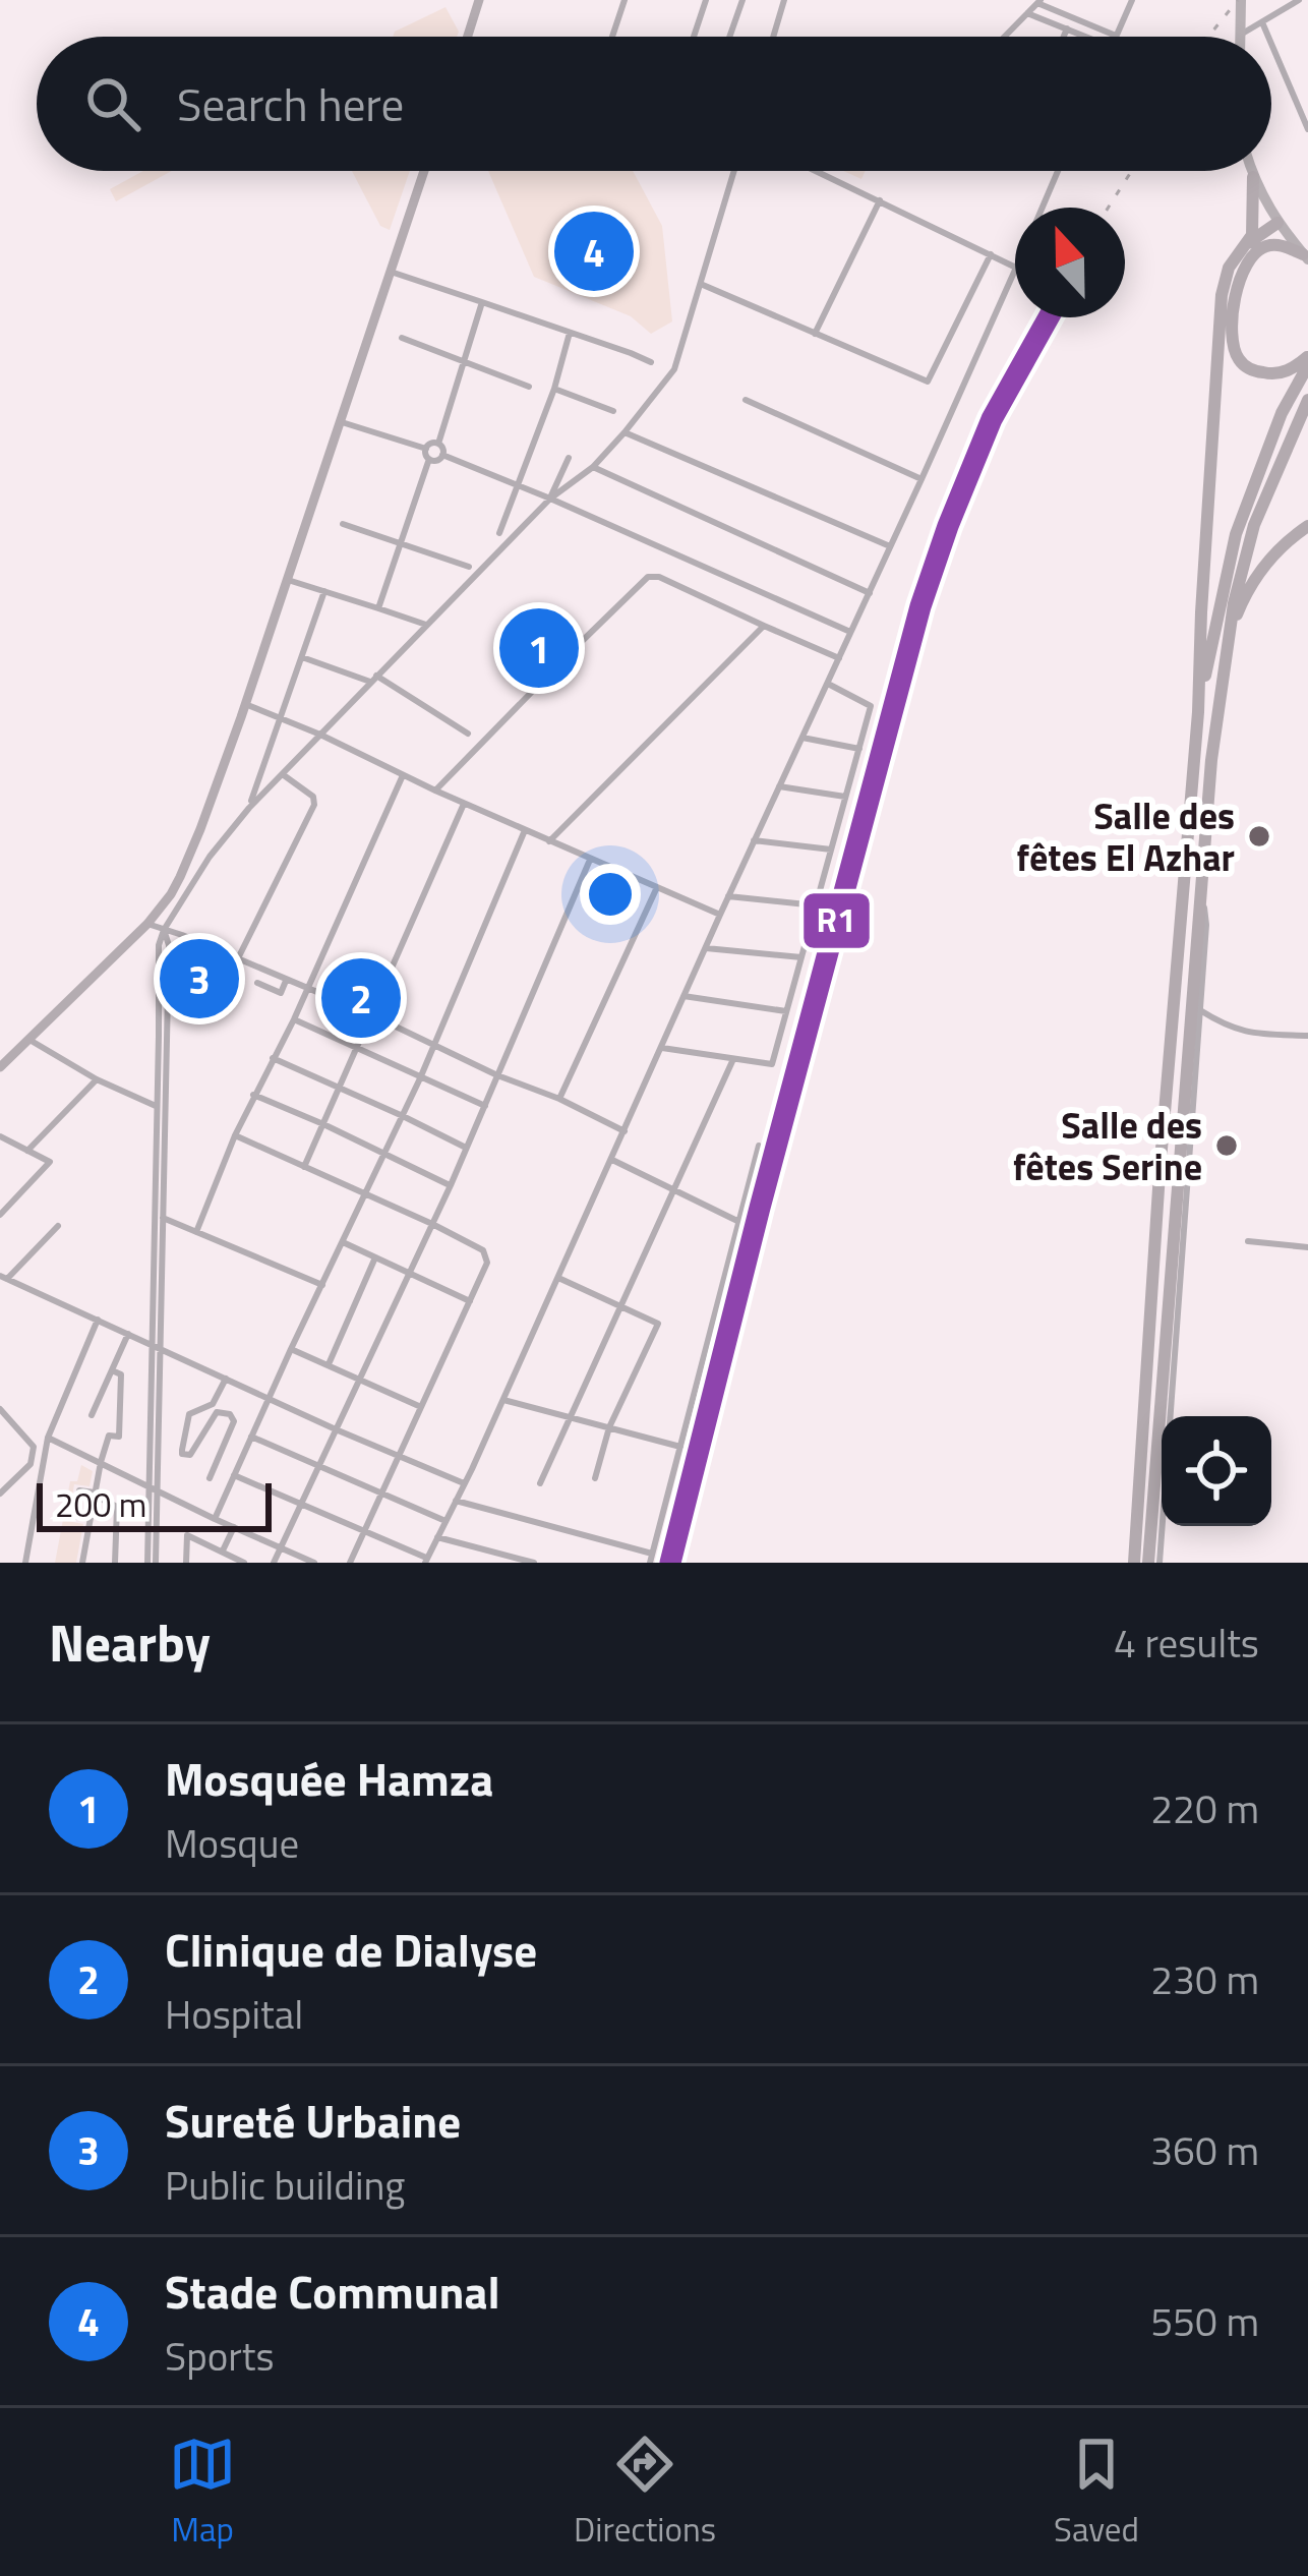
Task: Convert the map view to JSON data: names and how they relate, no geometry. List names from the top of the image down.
{
  "places": ["Salle des fêtes El Azhar", "Salle des fêtes Serine"],
  "lines": ["transit line R1"],
  "scale_bar": "200 m",
  "north": "top",
  "page": {
    "search": "Search here",
    "pins": [
      "4",
      "1",
      "3",
      "2"
    ],
    "scale": "200 m",
    "heading": ["Nearby", "4 results"],
    "list": [
      {
        "mark": "1",
        "name": "Mosquée Hamza",
        "note": "Mosque",
        "value": "220 m"
      },
      {
        "mark": "2",
        "name": "Clinique de Dialyse",
        "note": "Hospital",
        "value": "230 m"
      },
      {
        "mark": "3",
        "name": "Sureté Urbaine",
        "note": "Public building",
        "value": "360 m"
      },
      {
        "mark": "4",
        "name": "Stade Communal",
        "note": "Sports",
        "value": "550 m"
      }
    ],
    "nav": ["Map", "Directions", "Saved"]
  }
}
